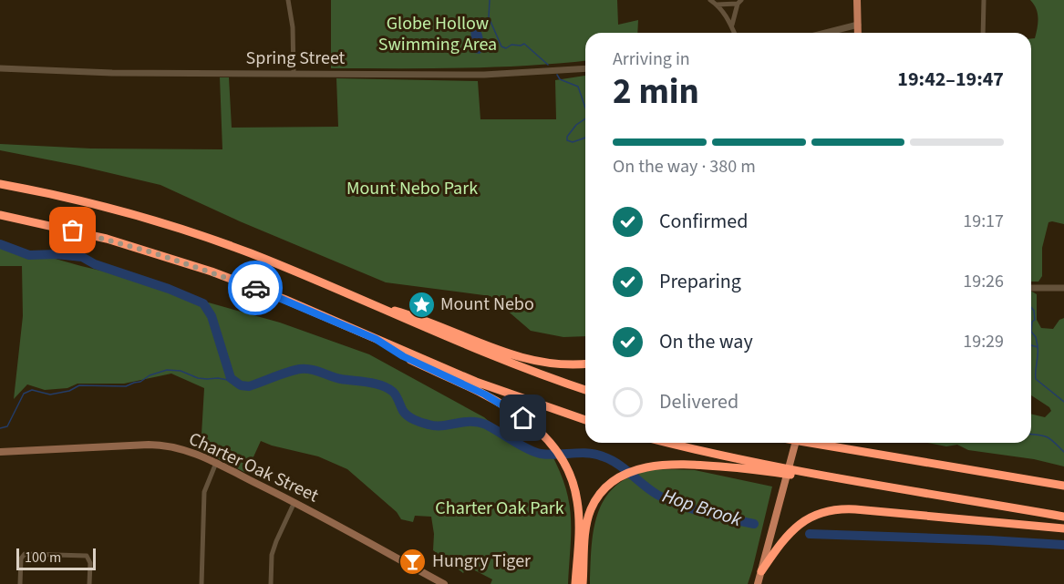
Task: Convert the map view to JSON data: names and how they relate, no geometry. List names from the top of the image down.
{
  "streets": {
    "main road": ["Charter Oak Street"],
    "street": ["Spring Street"]
  },
  "water": ["Hop Brook"],
  "parks": ["Globe Hollow Swimming Area", "Mount Nebo Park", "Charter Oak Park"],
  "places": {
    "place": ["Mount Nebo"],
    "bar": ["Hungry Tiger"]
  },
  "scale_bar": "100 m",
  "page": {
    "heading": ["2 min", "Arriving in", "19:42–19:47"],
    "bar": "On the way · 380 m",
    "list": [
      ["Confirmed", "19:17"],
      ["Preparing", "19:26"],
      ["On the way", "19:29"],
      "Delivered"
    ],
    "scale": "100 m"
  }
}
